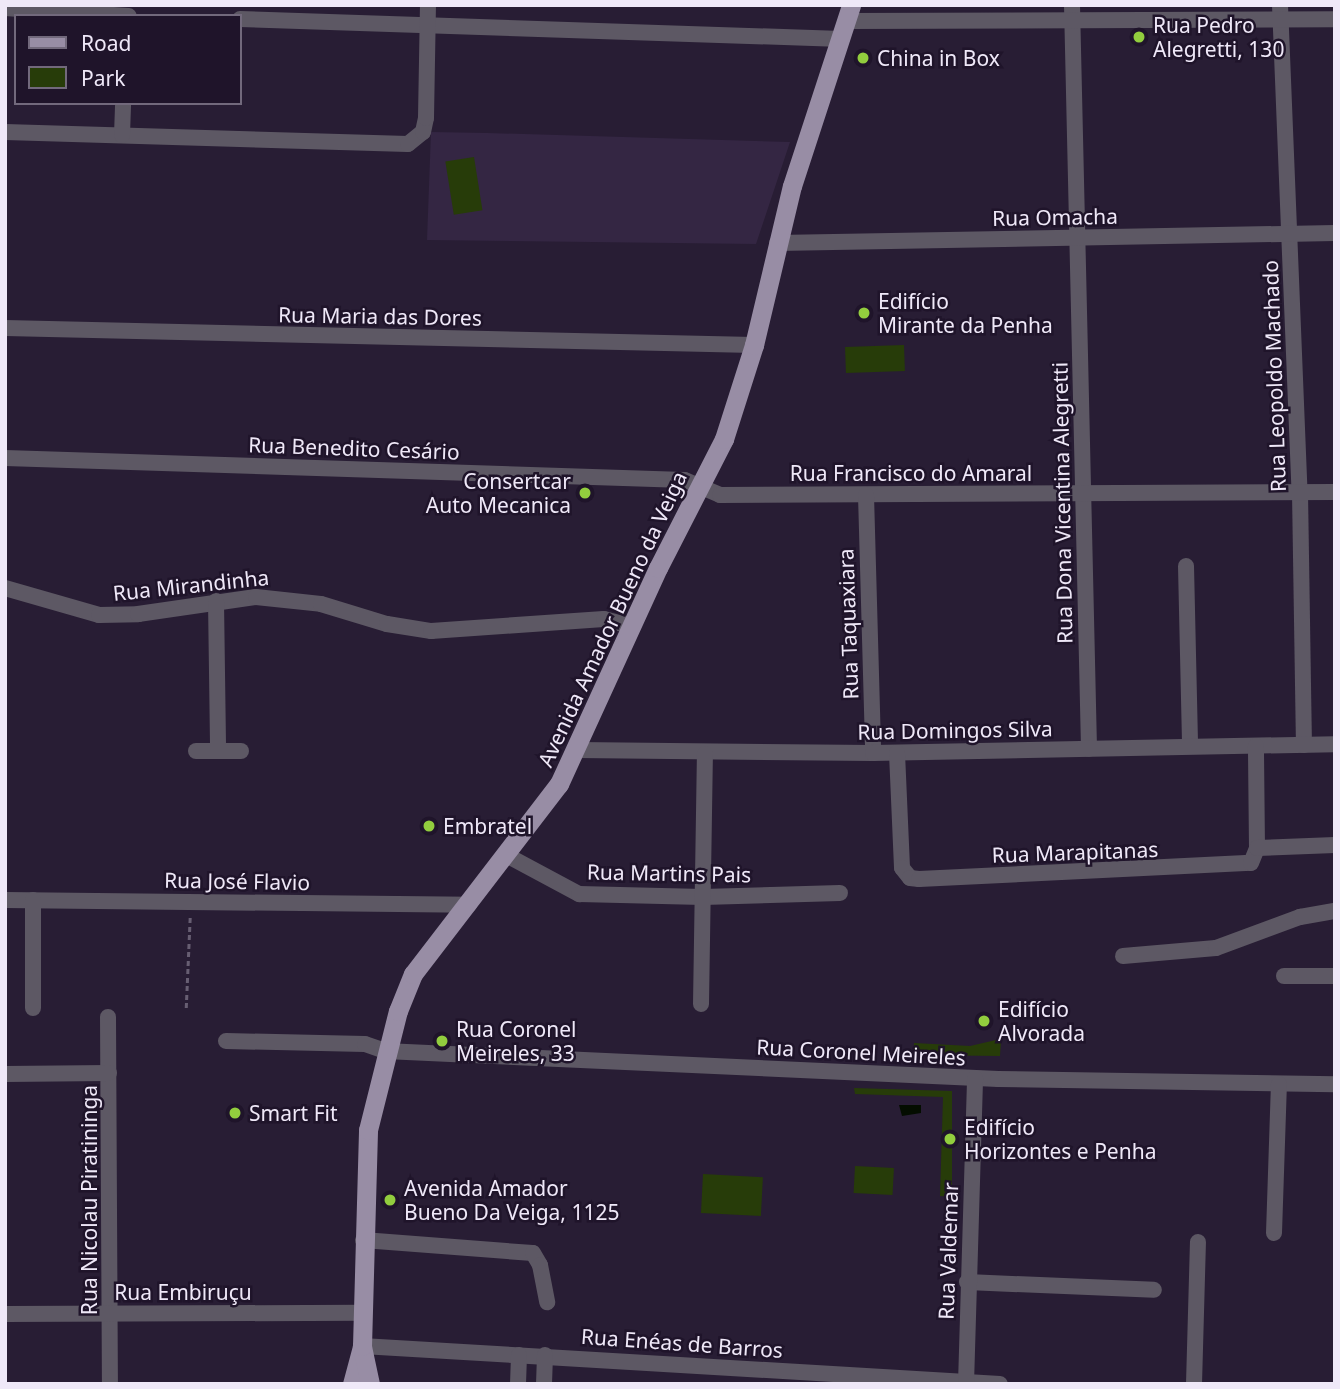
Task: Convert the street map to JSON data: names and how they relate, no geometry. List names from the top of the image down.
{
  "streets": {
    "main road": ["Avenida Amador Bueno da Veiga"],
    "street": [
      "Rua Omacha",
      "Rua Maria das Dores",
      "Rua Leopoldo Machado",
      "Rua Benedito Cesário",
      "Rua Francisco do Amaral",
      "Rua Dona Vicentina Alegretti",
      "Rua Mirandinha",
      "Rua Taquaxiara",
      "Rua Domingos Silva",
      "Rua Marapitanas",
      "Rua Martins Pais",
      "Rua José Flavio",
      "Rua Coronel Meireles",
      "Rua Nicolau Piratininga",
      "Rua Valdemar",
      "Rua Embiruçu",
      "Rua Enéas de Barros"
    ]
  },
  "crossings": [
    ["Rua Omacha", "Rua Leopoldo Machado"],
    ["Rua Omacha", "Rua Dona Vicentina Alegretti"],
    ["Rua Omacha", "Avenida Amador Bueno da Veiga"],
    ["Rua Maria das Dores", "Avenida Amador Bueno da Veiga"],
    ["Rua Leopoldo Machado", "Rua Francisco do Amaral"],
    ["Rua Leopoldo Machado", "Rua Domingos Silva"],
    ["Rua Benedito Cesário", "Rua Francisco do Amaral"],
    ["Rua Benedito Cesário", "Avenida Amador Bueno da Veiga"],
    ["Rua Francisco do Amaral", "Rua Dona Vicentina Alegretti"],
    ["Rua Francisco do Amaral", "Avenida Amador Bueno da Veiga"],
    ["Rua Francisco do Amaral", "Rua Taquaxiara"],
    ["Rua Dona Vicentina Alegretti", "Rua Domingos Silva"],
    ["Rua Mirandinha", "Avenida Amador Bueno da Veiga"],
    ["Avenida Amador Bueno da Veiga", "Rua Domingos Silva"],
    ["Avenida Amador Bueno da Veiga", "Rua Martins Pais"],
    ["Avenida Amador Bueno da Veiga", "Rua José Flavio"],
    ["Avenida Amador Bueno da Veiga", "Rua Coronel Meireles"],
    ["Avenida Amador Bueno da Veiga", "Rua Embiruçu"],
    ["Avenida Amador Bueno da Veiga", "Rua Enéas de Barros"],
    ["Rua Taquaxiara", "Rua Domingos Silva"],
    ["Rua Domingos Silva", "Rua Marapitanas"],
    ["Rua Coronel Meireles", "Rua Valdemar"],
    ["Rua Nicolau Piratininga", "Rua Embiruçu"],
    ["Rua Valdemar", "Rua Enéas de Barros"]
  ],
  "places": [
    "Rua Pedro Alegretti, 130",
    "China in Box",
    "Edifício Mirante da Penha",
    "Consertcar Auto Mecanica",
    "Embratel",
    "Edifício Alvorada",
    "Rua Coronel Meireles, 33",
    "Smart Fit",
    "Edifício Horizontes e Penha",
    "Avenida Amador Bueno Da Veiga, 1125"
  ],
  "legend": ["Road", "Park"]
}
